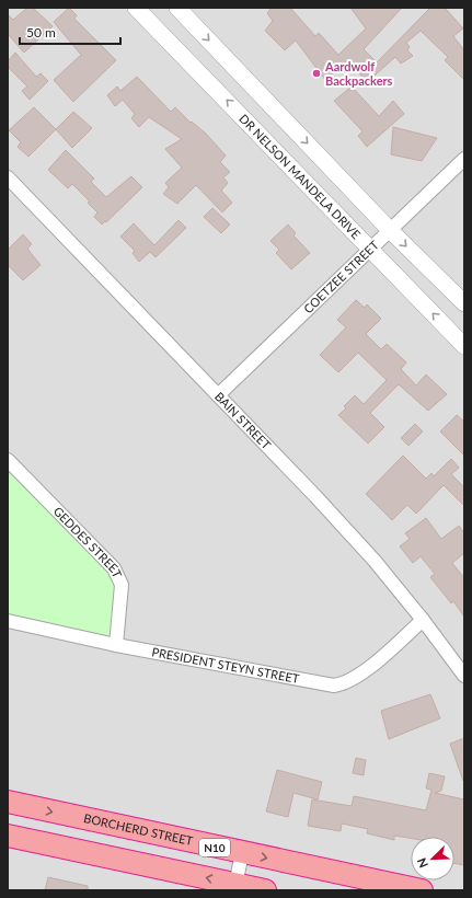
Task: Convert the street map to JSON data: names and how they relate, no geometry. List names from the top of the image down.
{
  "streets": {
    "highway": ["BORCHERD STREET", "N10"],
    "street": [
      "DR NELSON MANDELA DRIVE",
      "COETZEE STREET",
      "BAIN STREET",
      "GEDDES STREET",
      "PRESIDENT STEYN STREET"
    ]
  },
  "crossings": [
    ["DR NELSON MANDELA DRIVE", "COETZEE STREET"],
    ["COETZEE STREET", "BAIN STREET"],
    ["BAIN STREET", "PRESIDENT STEYN STREET"],
    ["GEDDES STREET", "PRESIDENT STEYN STREET"]
  ],
  "places": ["Aardwolf Backpackers"],
  "scale_bar": "50 m",
  "north": "bottom left"
}
